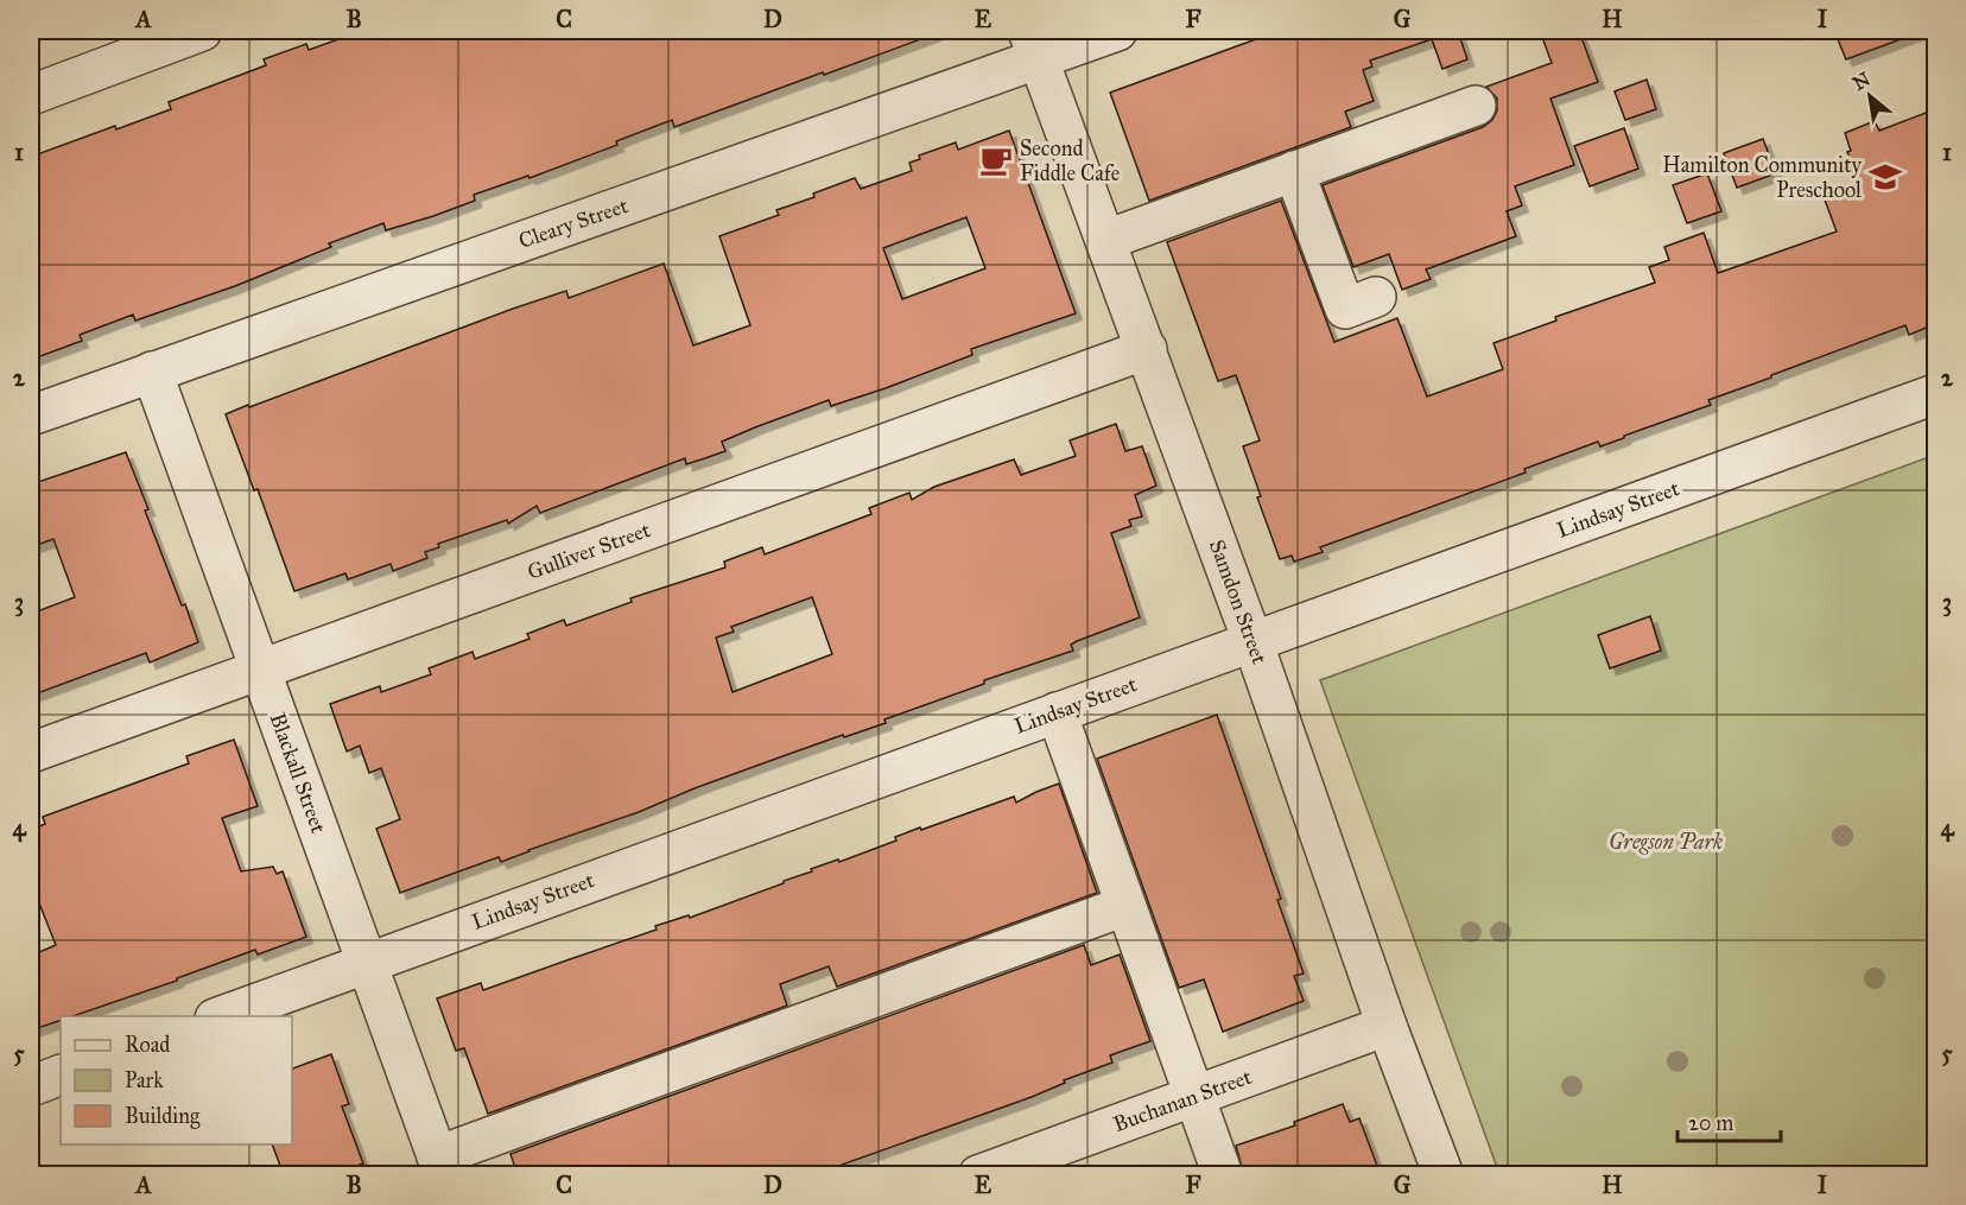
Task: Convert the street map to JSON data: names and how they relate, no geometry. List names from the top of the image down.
{
  "streets": {
    "street": [
      "Cleary Street",
      "Lindsay Street",
      "Gulliver Street",
      "Samdon Street",
      "Blackall Street",
      "Buchanan Street"
    ]
  },
  "crossings": [
    ["Cleary Street", "Samdon Street"],
    ["Cleary Street", "Blackall Street"],
    ["Lindsay Street", "Samdon Street"],
    ["Lindsay Street", "Blackall Street"],
    ["Gulliver Street", "Samdon Street"],
    ["Gulliver Street", "Blackall Street"],
    ["Samdon Street", "Buchanan Street"]
  ],
  "parks": ["Gregson Park"],
  "places": {
    "cafe": ["Second Fiddle Cafe"],
    "school or university": ["Hamilton Community Preschool"]
  },
  "legend": ["Road", "Park", "Building"],
  "scale_bar": "20 m",
  "north": "top left",
  "grid": {
    "columns": [
      "A",
      "B",
      "C",
      "D",
      "E",
      "F",
      "G",
      "H",
      "I"
    ],
    "rows": [
      "1",
      "2",
      "3",
      "4",
      "5"
    ]
  }
}
